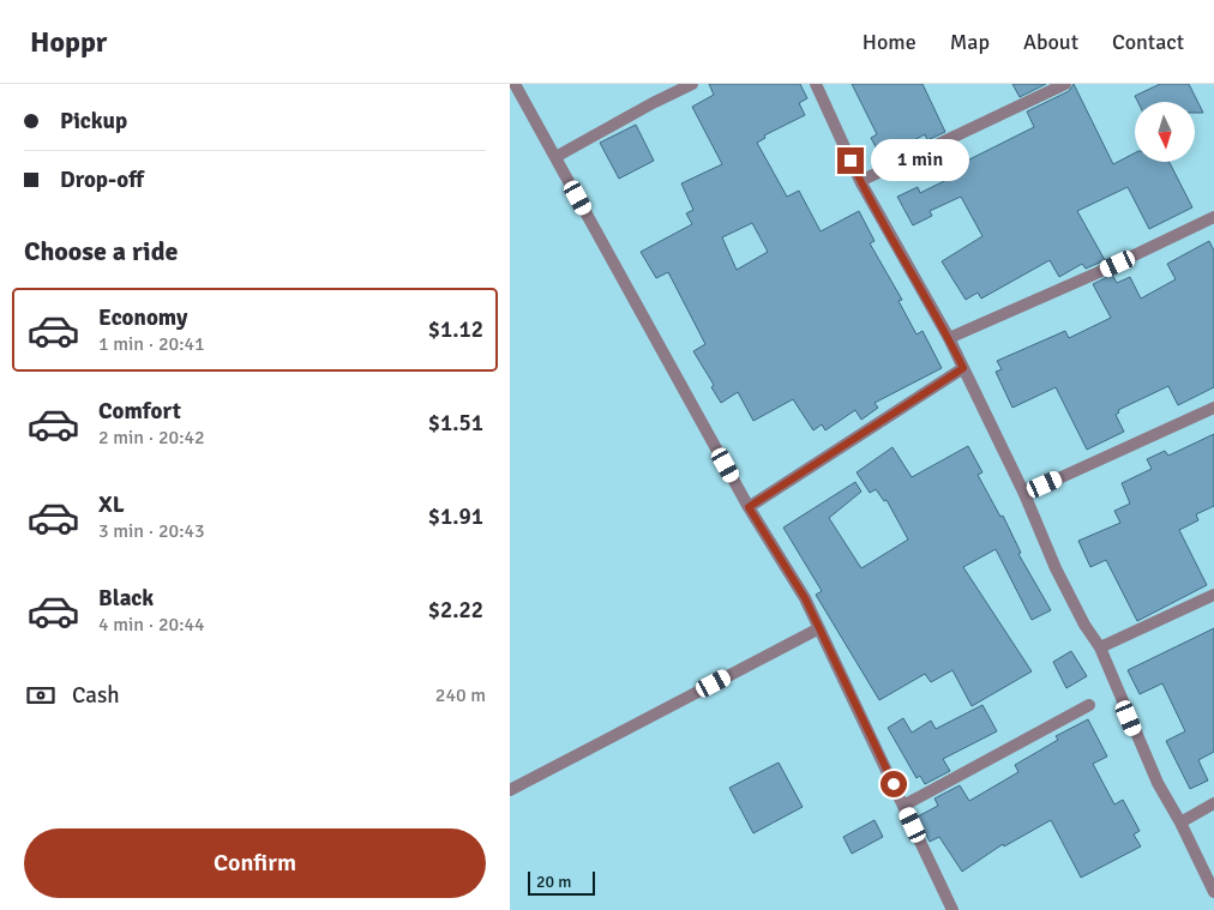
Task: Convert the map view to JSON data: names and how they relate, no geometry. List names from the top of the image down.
{
  "scale_bar": "20 m",
  "north": "bottom",
  "page": {
    "header": "Hoppr",
    "nav": [
      "Home",
      "Map",
      "About",
      "Contact"
    ],
    "banner": ["Pickup", "Drop-off"],
    "bubble": "1 min",
    "heading": "Choose a ride",
    "list": [
      {
        "name": "Economy",
        "note": "1 min · 20:41",
        "value": "$1.12"
      },
      {
        "name": "Comfort",
        "note": "2 min · 20:42",
        "value": "$1.51"
      },
      {
        "name": "XL",
        "note": "3 min · 20:43",
        "value": "$1.91"
      },
      {
        "name": "Black",
        "note": "4 min · 20:44",
        "value": "$2.22"
      }
    ],
    "pay": ["Cash", "240 m"],
    "buttons": "Confirm",
    "scale": "20 m"
  }
}
